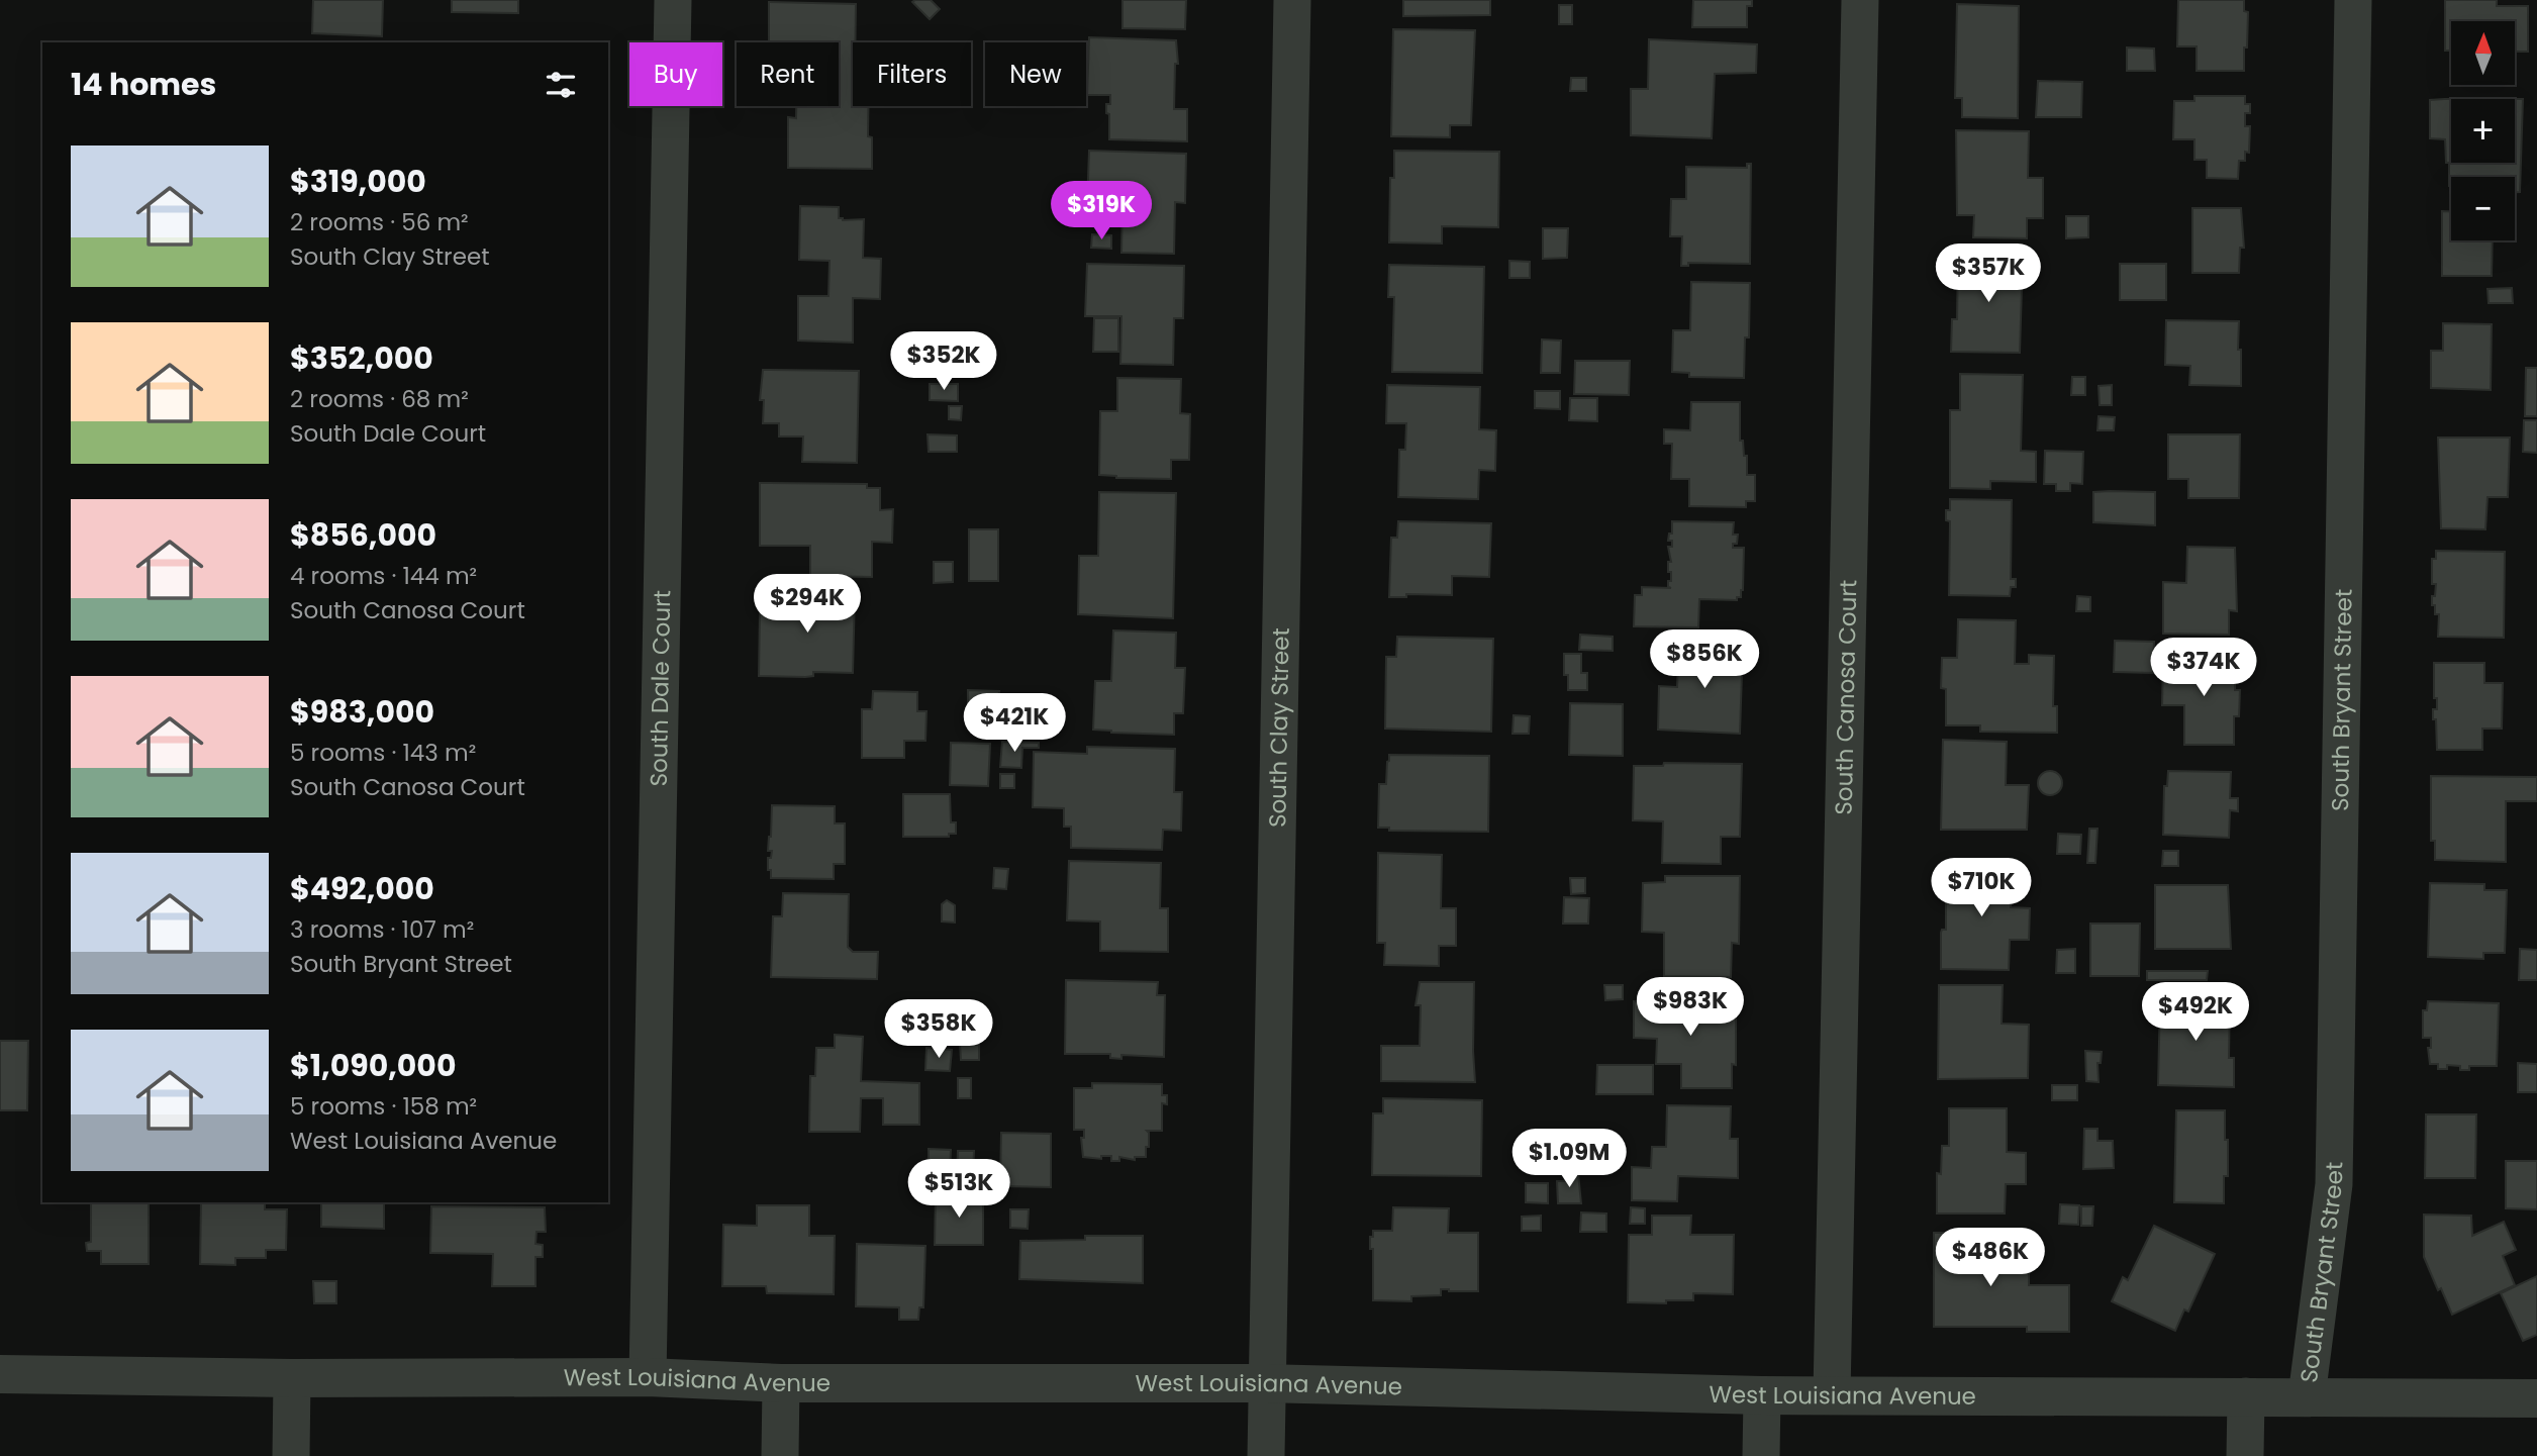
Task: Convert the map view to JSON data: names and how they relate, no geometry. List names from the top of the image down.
{
  "streets": {
    "street": [
      "South Dale Court",
      "South Canosa Court",
      "South Bryant Street",
      "South Clay Street",
      "West Louisiana Avenue"
    ]
  },
  "crossings": [
    ["South Dale Court", "West Louisiana Avenue"],
    ["South Canosa Court", "West Louisiana Avenue"],
    ["South Bryant Street", "West Louisiana Avenue"],
    ["South Clay Street", "West Louisiana Avenue"]
  ],
  "north": "top",
  "page": {
    "map_buttons": ["+", "−"],
    "chip": [
      "Buy",
      "Rent",
      "Filters",
      "New"
    ],
    "heading": "14 homes",
    "list": [
      {
        "name": "$319,000",
        "note": "2 rooms · 56 m² · South Clay Street"
      },
      {
        "name": "$352,000",
        "note": "2 rooms · 68 m² · South Dale Court"
      },
      {
        "name": "$856,000",
        "note": "4 rooms · 144 m² · South Canosa Court"
      },
      {
        "name": "$983,000",
        "note": "5 rooms · 143 m² · South Canosa Court"
      },
      {
        "name": "$492,000",
        "note": "3 rooms · 107 m² · South Bryant Street"
      },
      {
        "name": "$1,090,000",
        "note": "5 rooms · 158 m² · West Louisiana Avenue"
      }
    ],
    "price": [
      "$319K",
      "$357K",
      "$352K",
      "$294K",
      "$856K",
      "$374K",
      "$421K",
      "$710K",
      "$983K",
      "$492K",
      "$358K",
      "$1.09M",
      "$513K",
      "$486K"
    ]
  }
}
